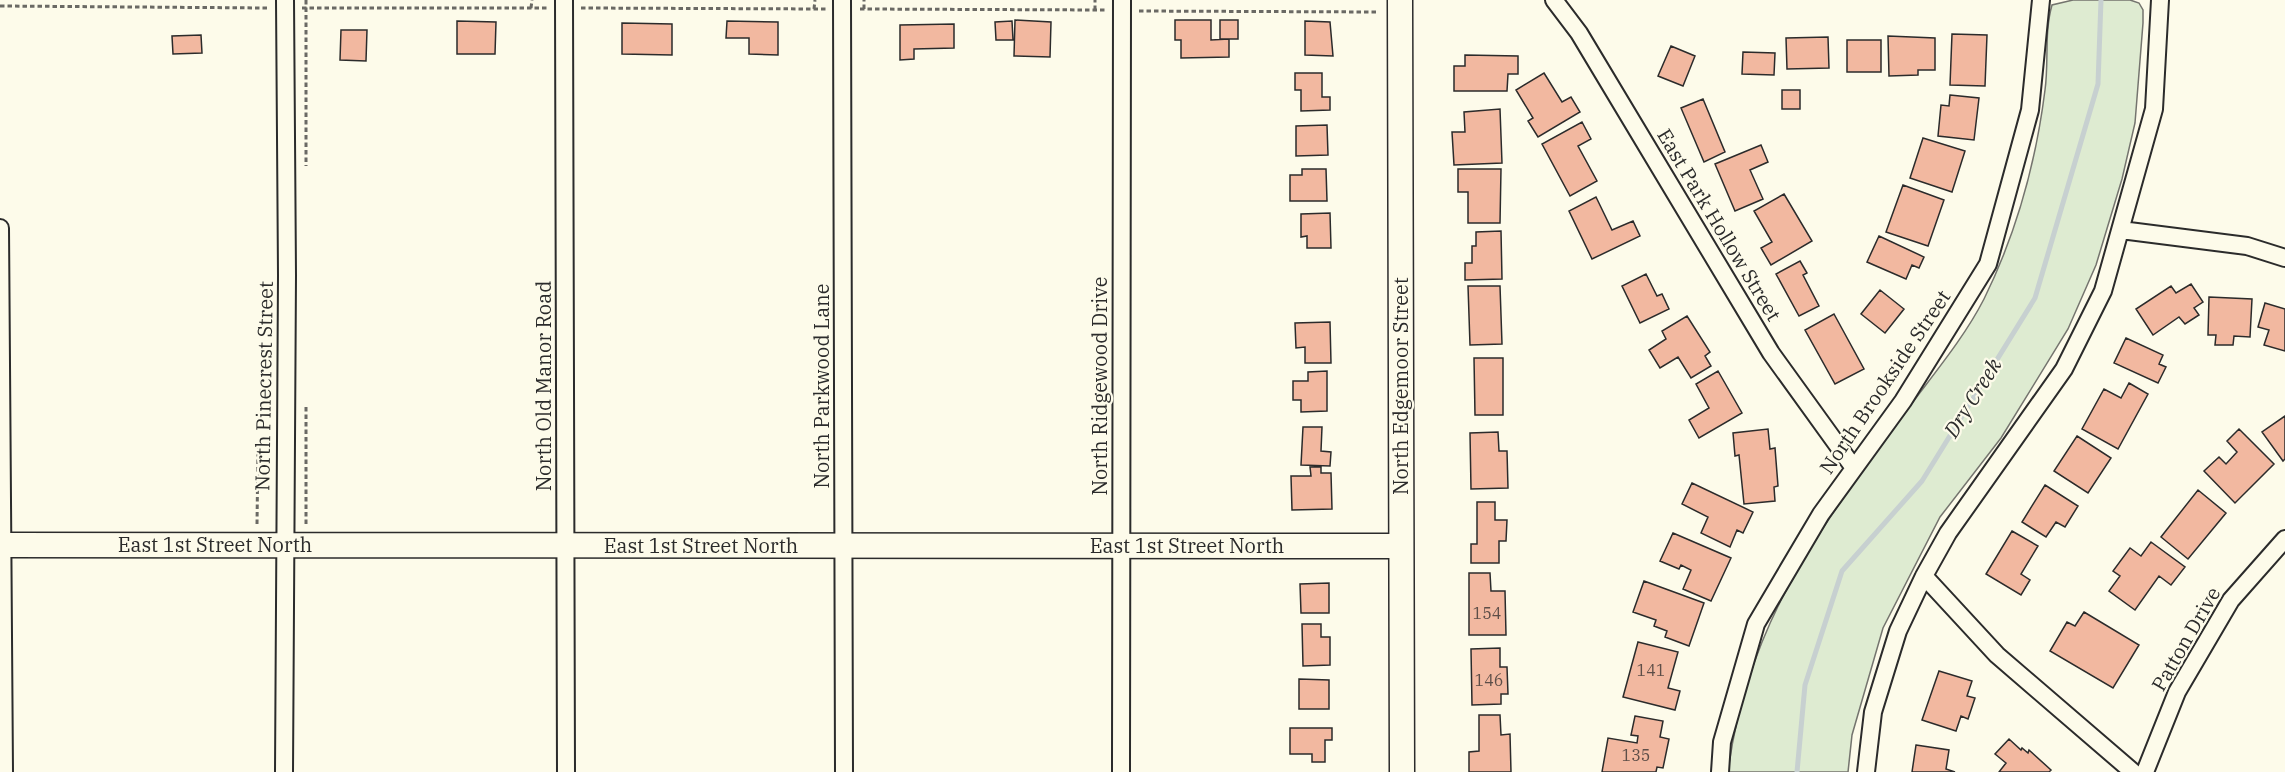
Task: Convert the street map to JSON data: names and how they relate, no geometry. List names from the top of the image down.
{
  "streets": {
    "street": [
      "East Park Hollow Street",
      "North Brookside Street",
      "North Pinecrest Street",
      "North Old Manor Road",
      "North Parkwood Lane",
      "North Ridgewood Drive",
      "North Edgemoor Street",
      "East 1st Street North",
      "Patton Drive"
    ]
  },
  "crossings": [
    ["East Park Hollow Street", "North Brookside Street"],
    ["North Pinecrest Street", "East 1st Street North"],
    ["North Old Manor Road", "East 1st Street North"],
    ["North Parkwood Lane", "East 1st Street North"],
    ["North Ridgewood Drive", "East 1st Street North"],
    ["North Edgemoor Street", "East 1st Street North"]
  ],
  "water": ["Dry Creek"],
  "house_numbers": [
    "154",
    "141",
    "146",
    "135"
  ]
}
